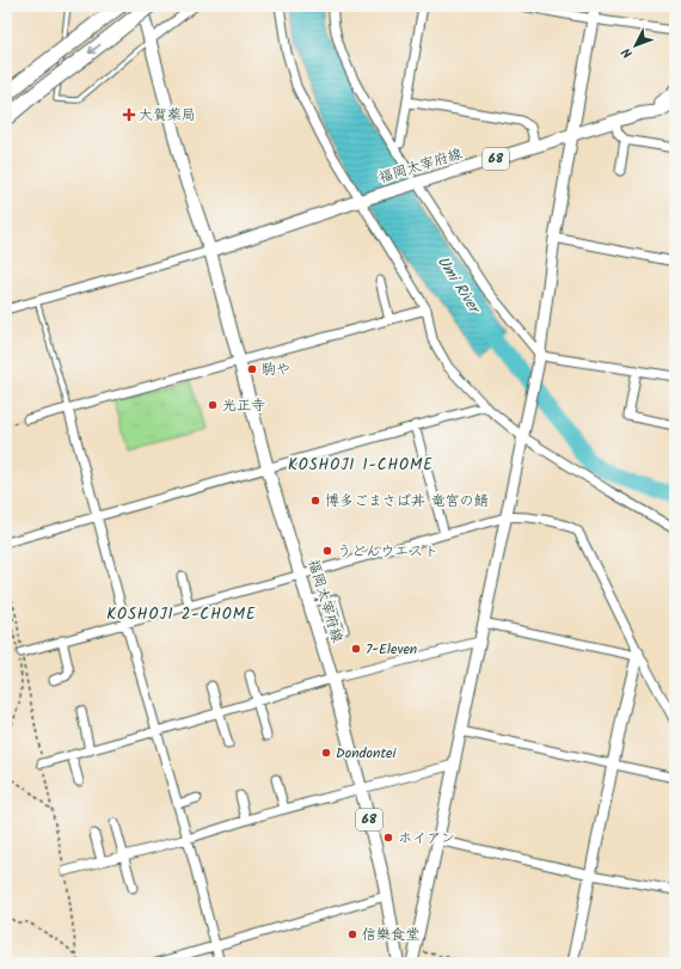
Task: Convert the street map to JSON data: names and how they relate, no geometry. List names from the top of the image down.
{
  "streets": {
    "main road": ["68", "福岡太宰府線"]
  },
  "districts": ["KOSHOJI 1-CHOME", "KOSHOJI 2-CHOME"],
  "water": ["Umi River"],
  "places": {
    "health": ["大賀薬局"],
    "other": [
      "駒や",
      "光正寺",
      "博多ごまさば丼 竜宮の鯖",
      "うどんウエスト",
      "7-Eleven",
      "Dondontei",
      "ホイアン",
      "信樂食堂"
    ]
  },
  "north": "bottom left"
}
